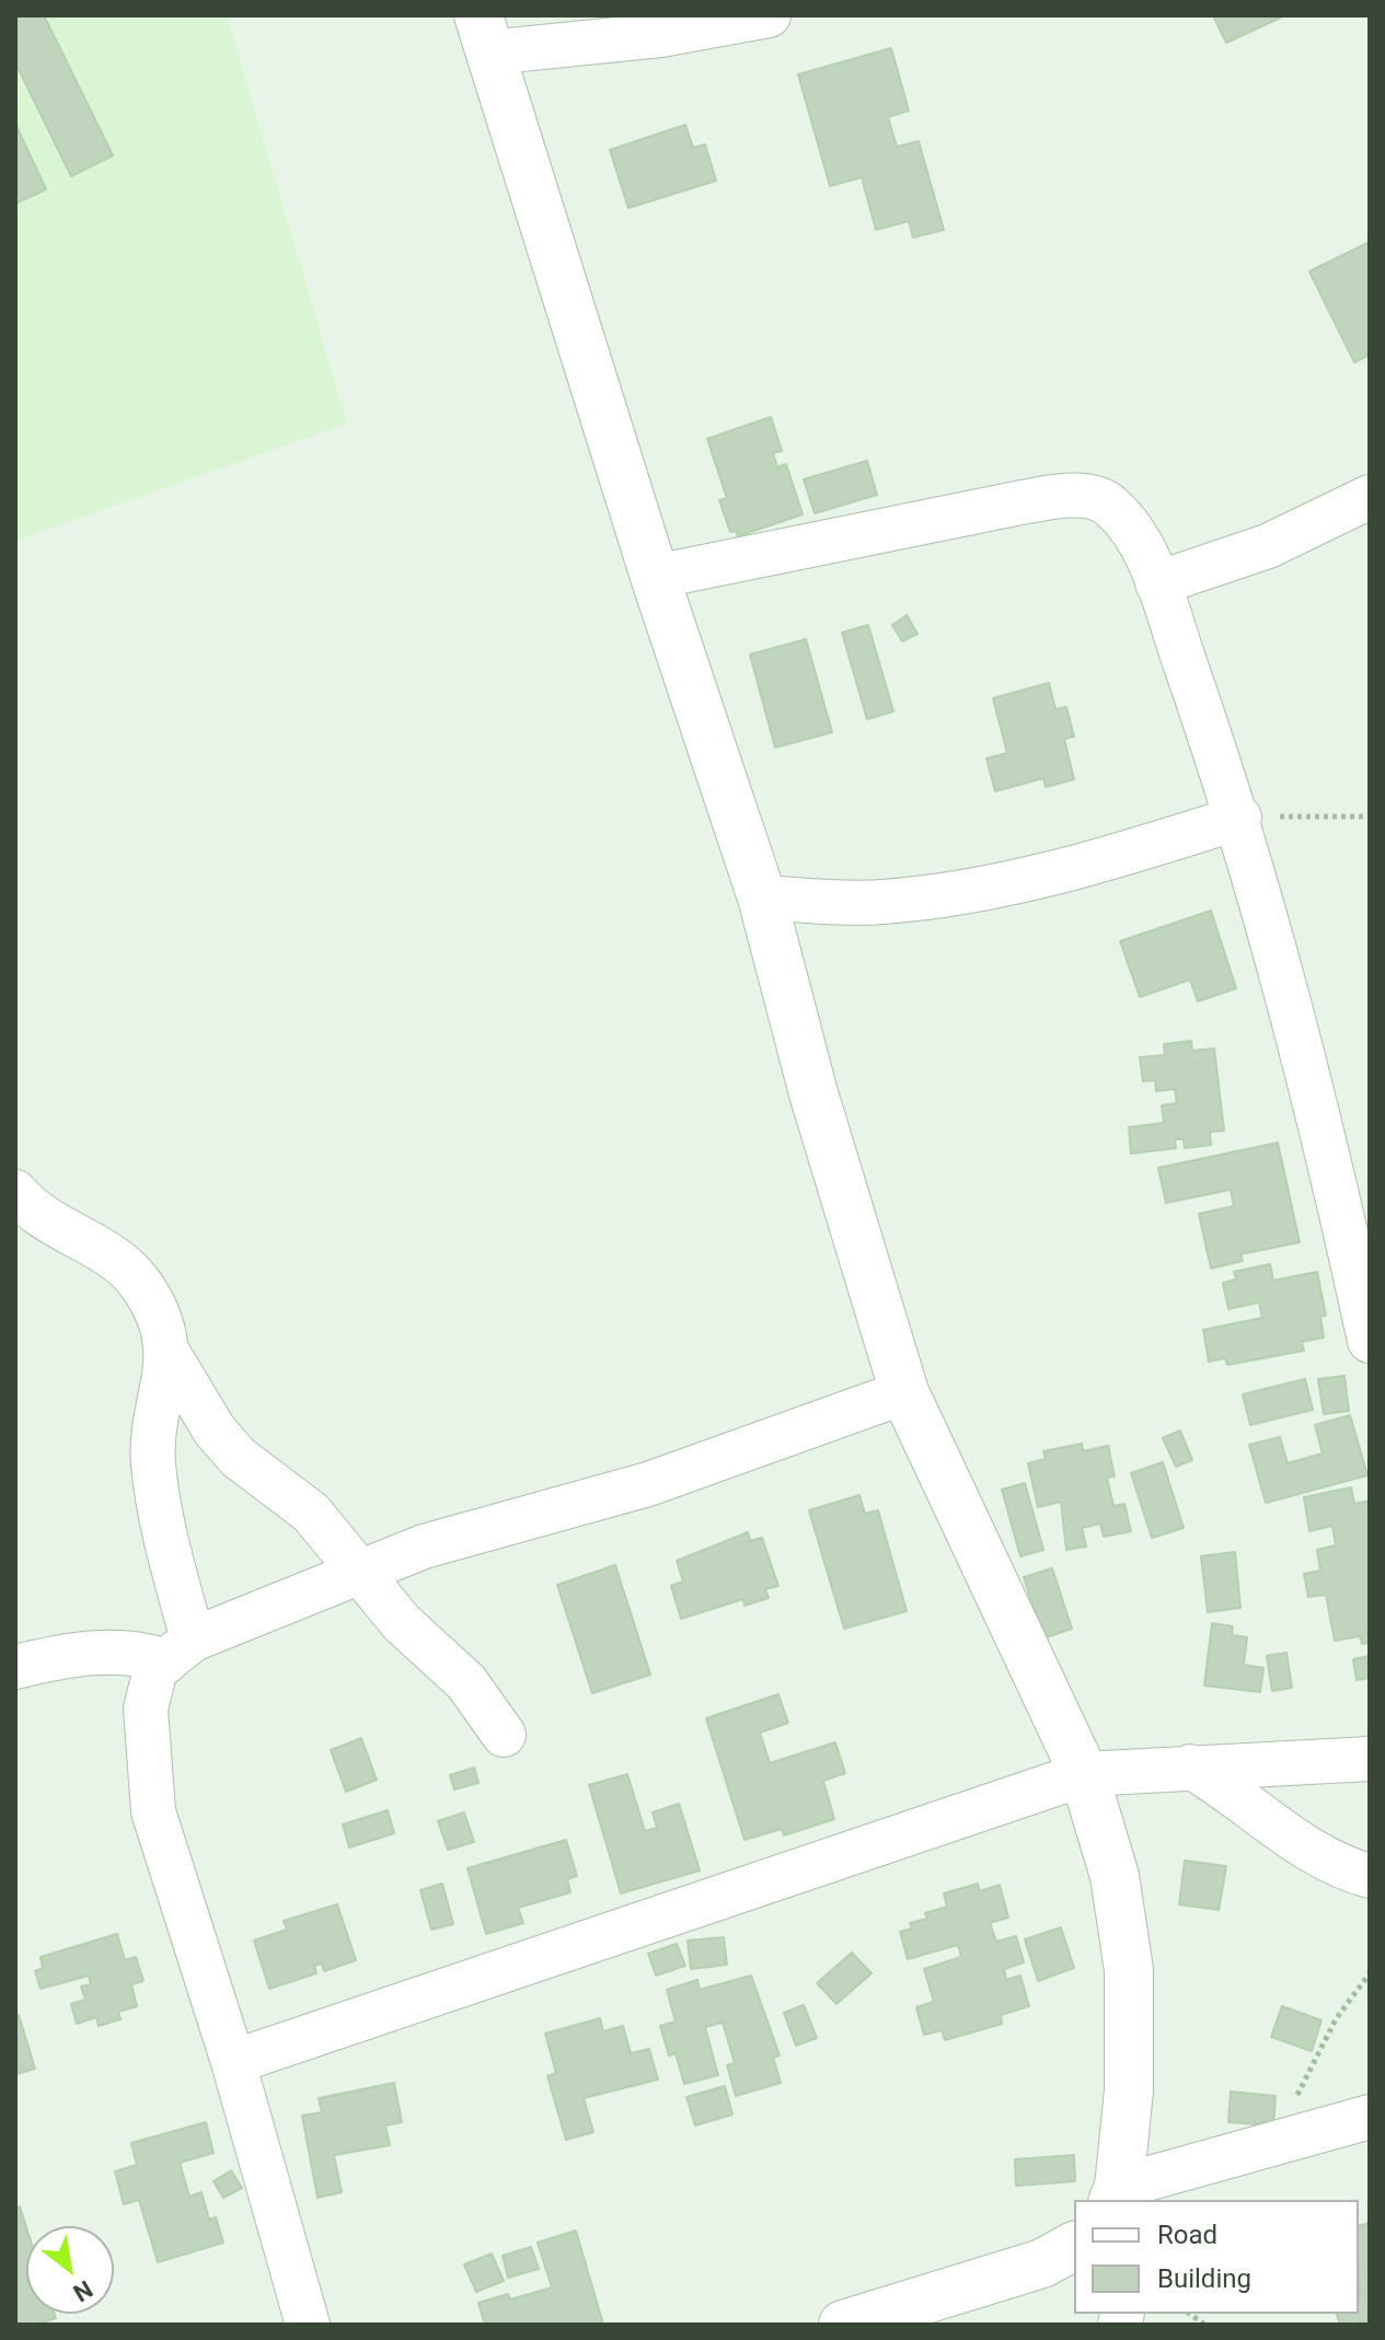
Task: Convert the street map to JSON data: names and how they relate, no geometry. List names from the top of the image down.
{
  "legend": ["Road", "Building"],
  "north": "bottom right"
}
